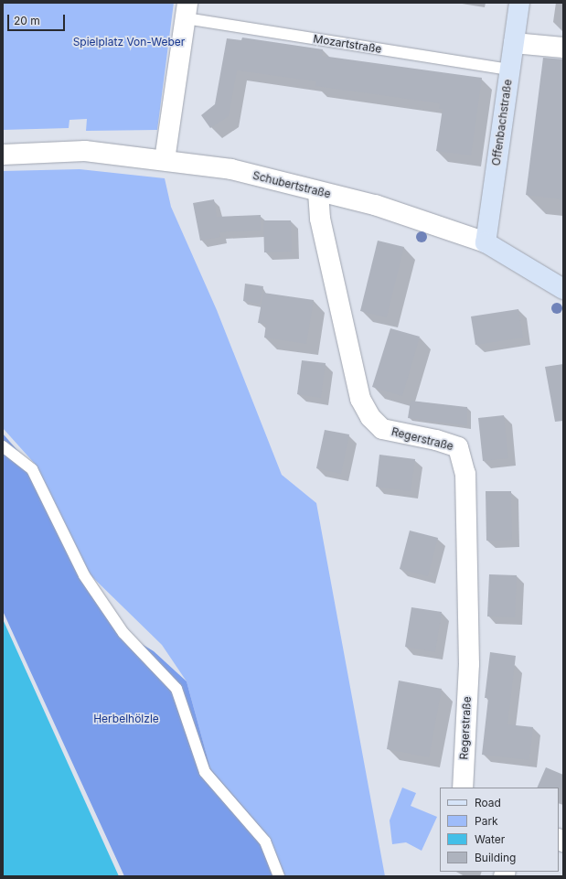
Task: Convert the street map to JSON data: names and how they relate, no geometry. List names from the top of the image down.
{
  "streets": {
    "street": ["Offenbachstraße", "Schubertstraße", "Regerstraße"],
    "lane": ["Mozartstraße"]
  },
  "crossings": [
    ["Mozartstraße", "Offenbachstraße"],
    ["Offenbachstraße", "Schubertstraße"],
    ["Schubertstraße", "Regerstraße"]
  ],
  "parks": ["Spielplatz Von-Weber", "Herbelhölzle"],
  "legend": [
    "Road",
    "Park",
    "Water",
    "Building"
  ],
  "scale_bar": "20 m"
}
